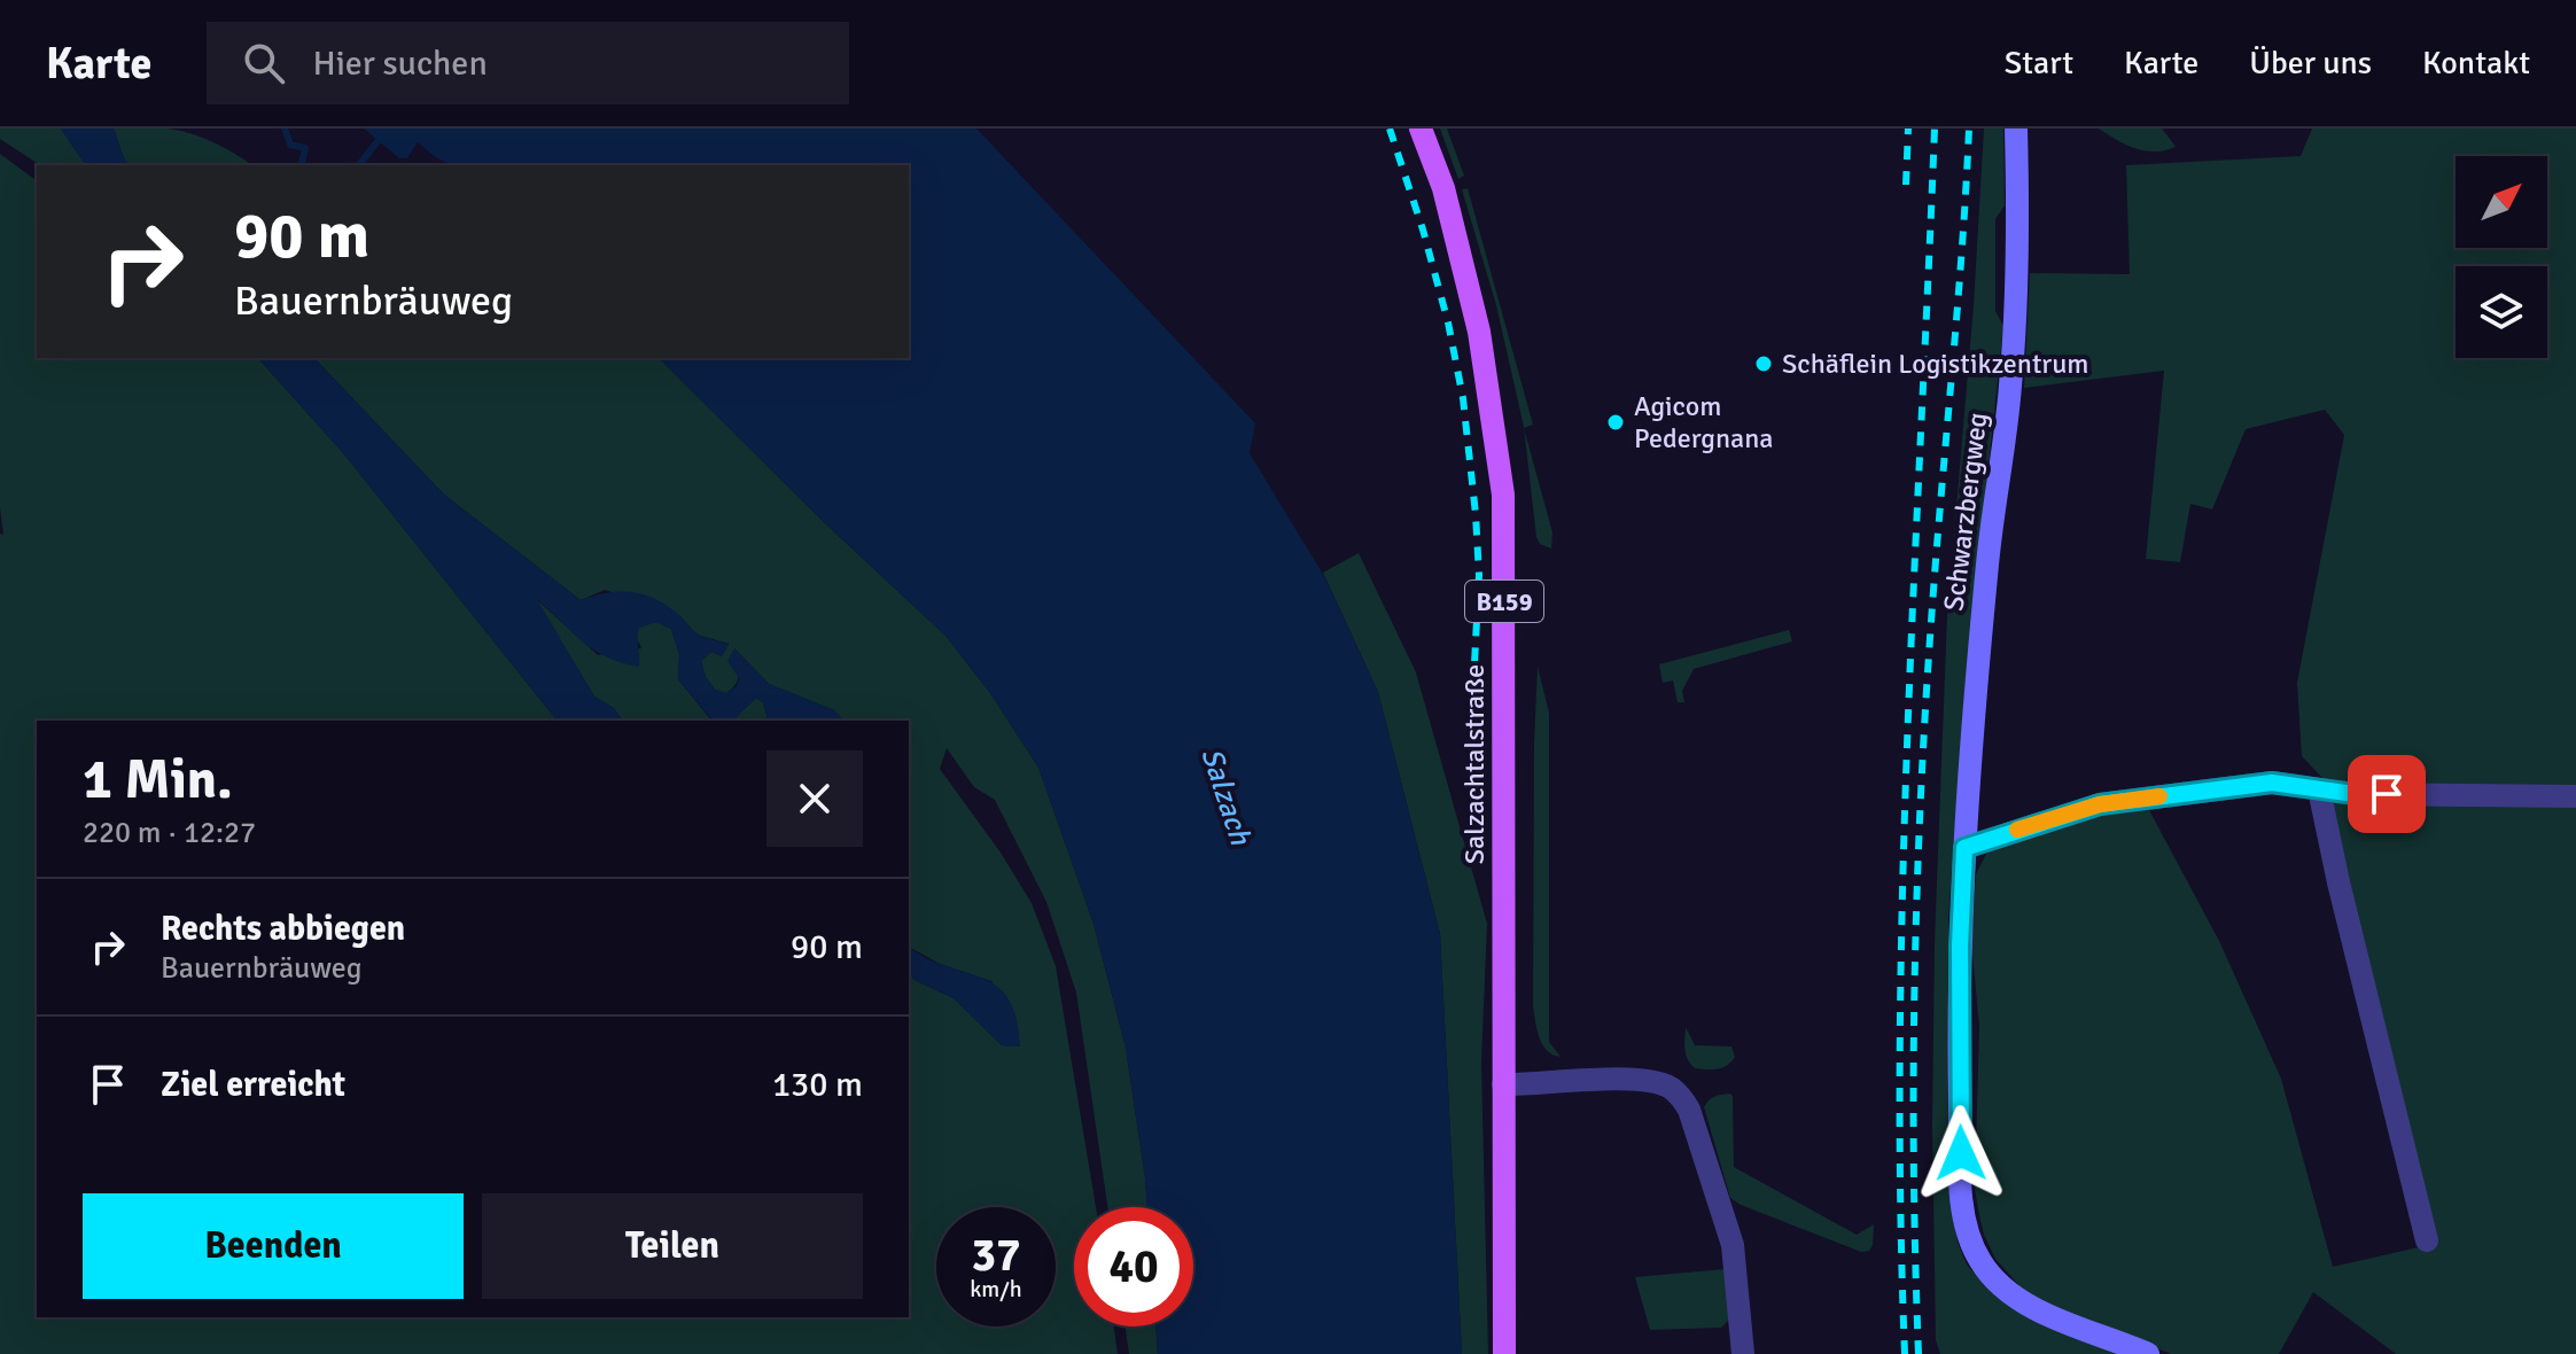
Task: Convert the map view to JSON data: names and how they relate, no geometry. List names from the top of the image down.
{
  "streets": {
    "main road": ["B159", "Salzachtalstraße"],
    "street": ["Schwarzbergweg"]
  },
  "water": ["Salzach"],
  "places": ["Schäflein Logistikzentrum", "Agicom Pedergnana"],
  "north": "top right",
  "page": {
    "header": "Karte",
    "search": "Hier suchen",
    "nav": [
      "Start",
      "Karte",
      "Über uns",
      "Kontakt"
    ],
    "turn": ["90 m", "Bauernbräuweg"],
    "heading": ["1 Min.", "220 m · 12:27"],
    "list": [
      {
        "name": "Rechts abbiegen",
        "note": "Bauernbräuweg",
        "value": "90 m"
      },
      {
        "name": "Ziel erreicht",
        "value": "130 m"
      }
    ],
    "buttons": ["Beenden", "Teilen"],
    "speed": "37 km/h",
    "limit": "40"
  }
}
